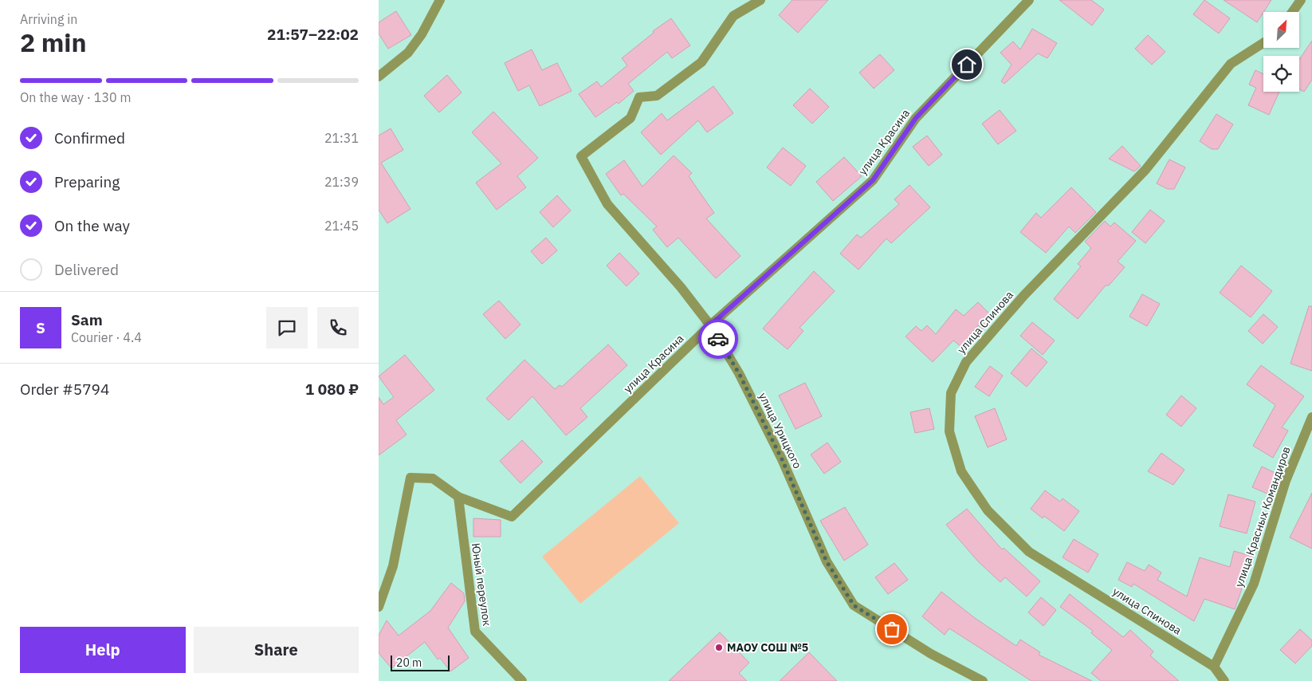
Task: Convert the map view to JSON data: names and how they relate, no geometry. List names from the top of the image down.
{
  "streets": {
    "street": [
      "улица Красина",
      "улица Спинова",
      "улица Урицкого",
      "улица Красных Командиров",
      "Юный переулок"
    ]
  },
  "crossings": [
    ["улица Красина", "улица Урицкого"],
    ["улица Красина", "Юный переулок"],
    ["улица Спинова", "улица Красных Командиров"]
  ],
  "places": ["МАОУ СОШ №5"],
  "scale_bar": "20 m",
  "north": "top right",
  "page": {
    "heading": ["2 min", "Arriving in", "21:57–22:02"],
    "panel": [
      "Sam",
      "Courier · 4.4",
      "Order #5794",
      "1 080 ₽"
    ],
    "bar": "On the way · 130 m",
    "list": [
      ["Confirmed", "21:31"],
      ["Preparing", "21:39"],
      ["On the way", "21:45"],
      "Delivered"
    ],
    "round": "S",
    "buttons": ["Help", "Share"],
    "scale": "20 m"
  }
}
